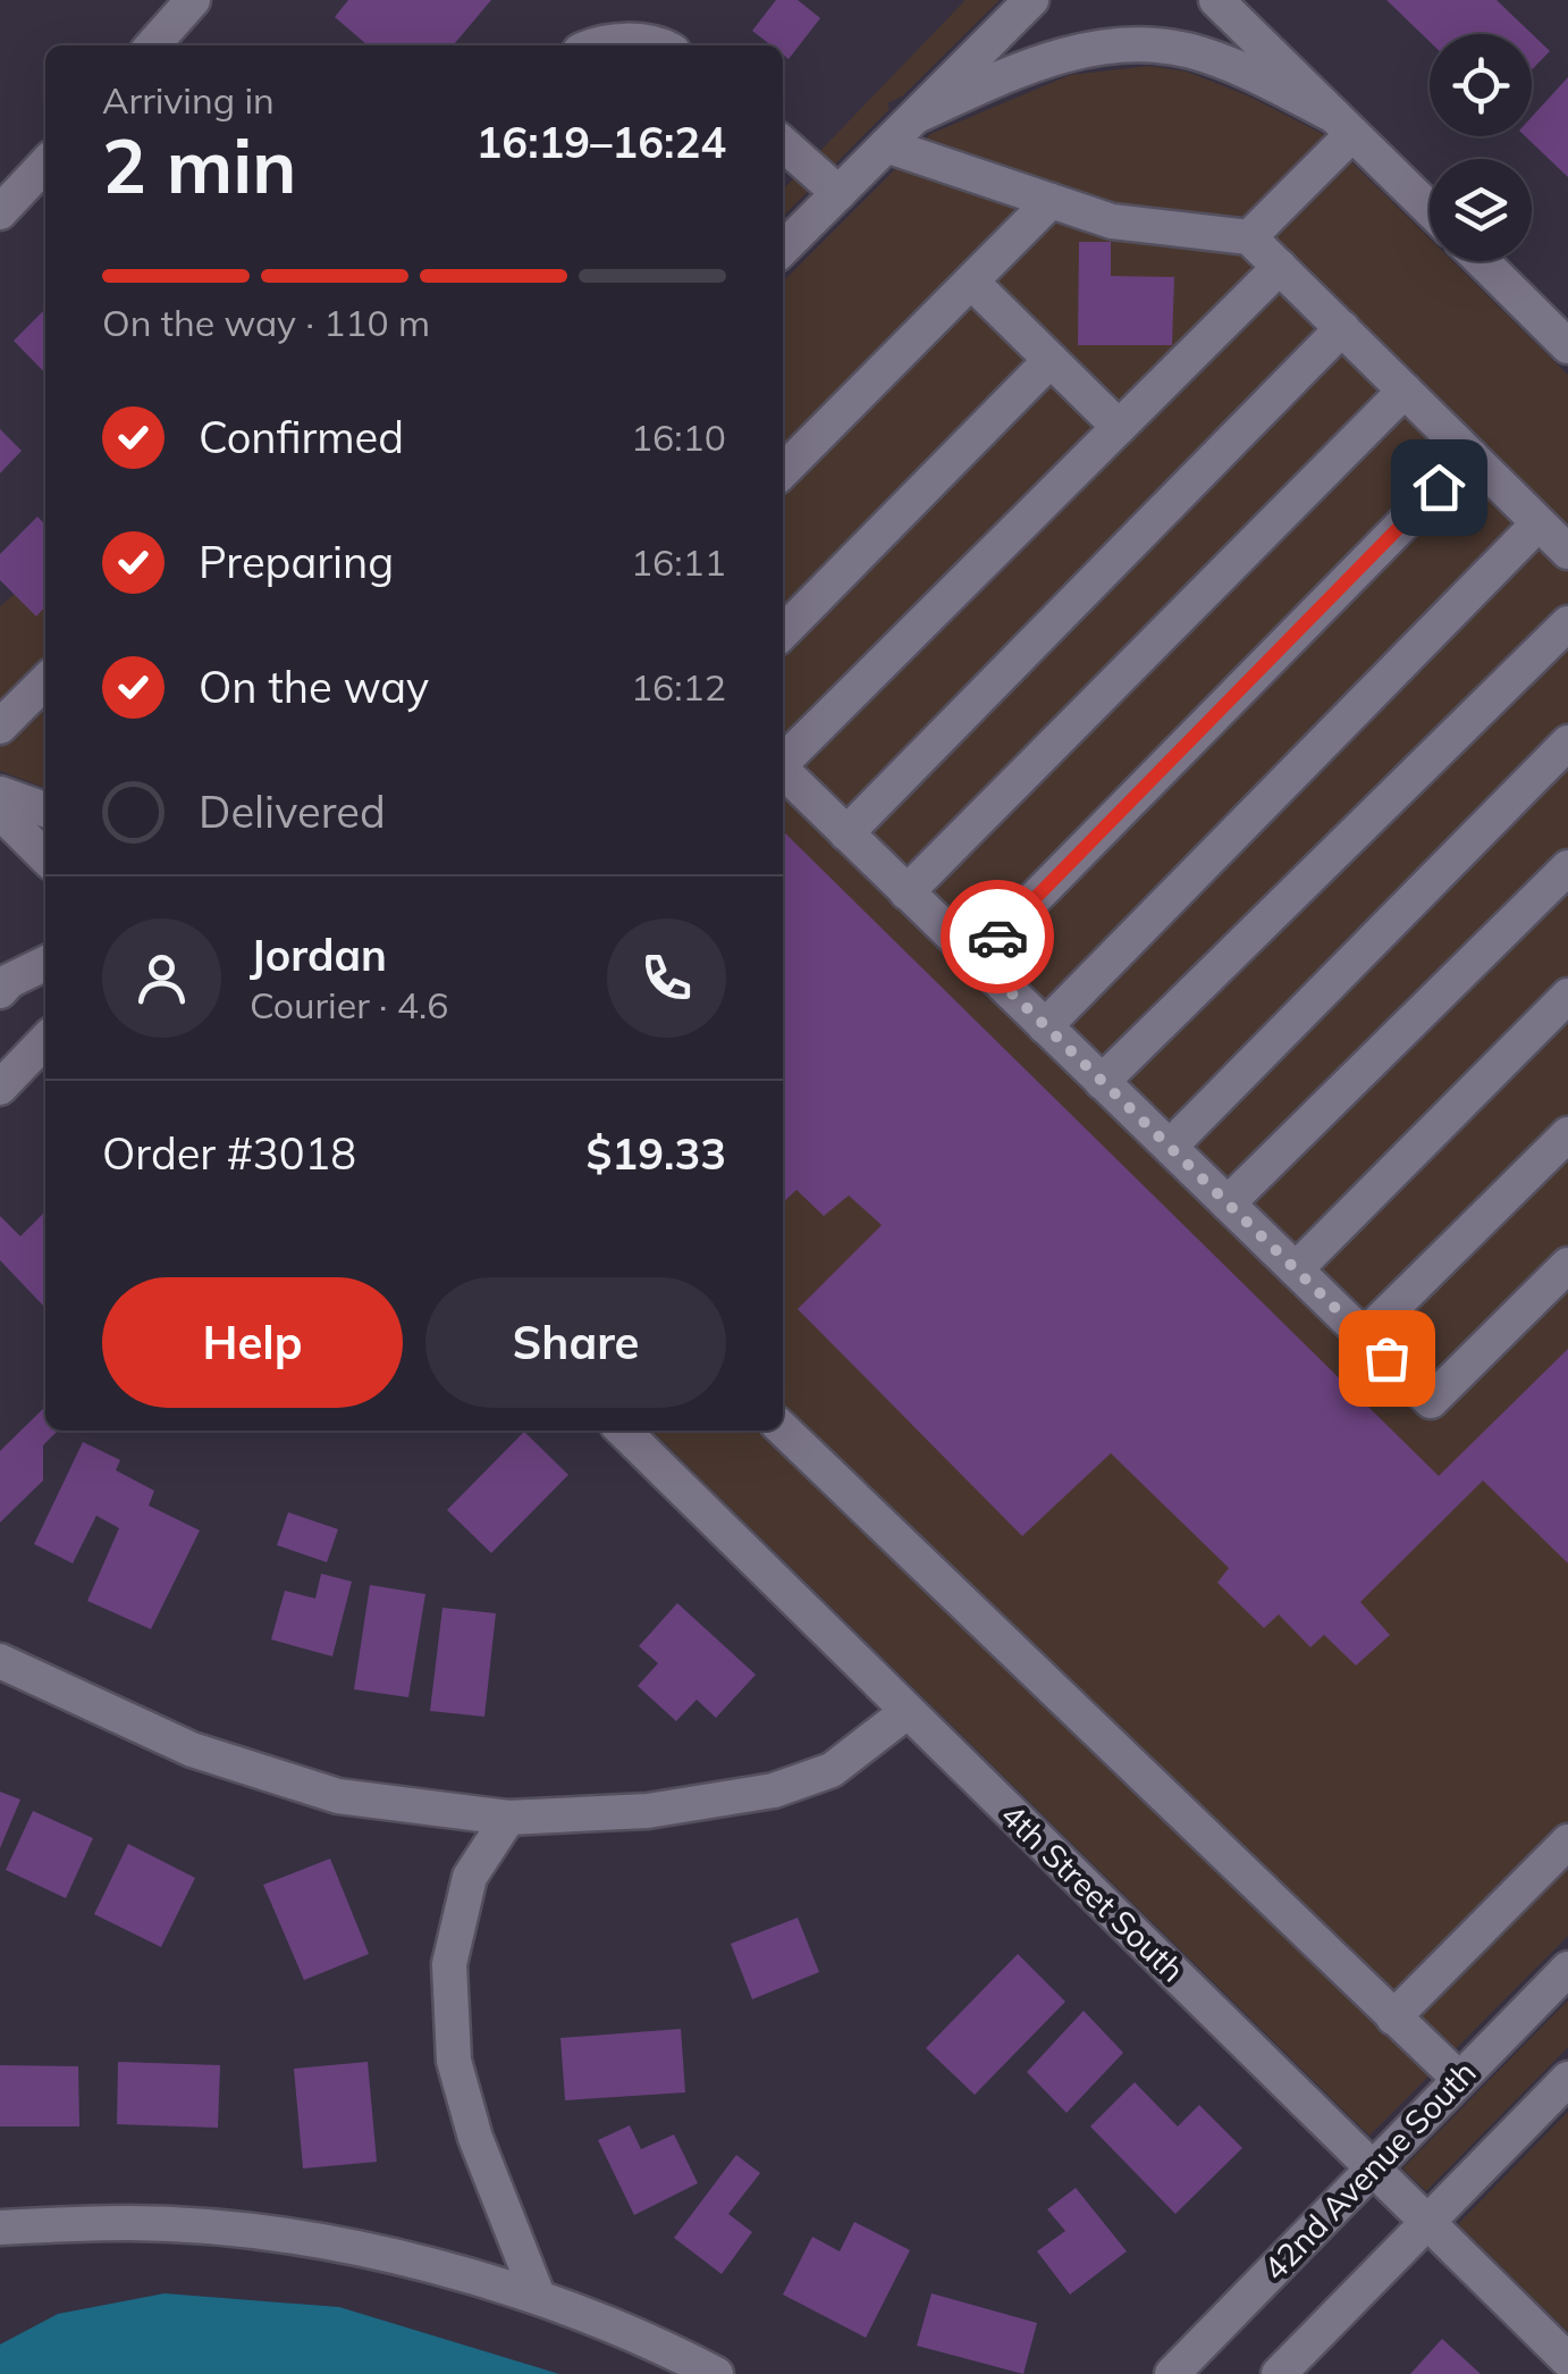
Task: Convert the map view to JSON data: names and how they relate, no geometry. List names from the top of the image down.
{
  "streets": {
    "street": ["4th Street South", "42nd Avenue South"]
  },
  "crossings": [
    ["4th Street South", "42nd Avenue South"]
  ],
  "page": {
    "heading": ["2 min", "Arriving in", "16:19–16:24"],
    "panel": [
      "Jordan",
      "Courier · 4.6",
      "Order #3018",
      "$19.33"
    ],
    "bar": "On the way · 110 m",
    "list": [
      ["Confirmed", "16:10"],
      ["Preparing", "16:11"],
      ["On the way", "16:12"],
      "Delivered"
    ],
    "buttons": ["Help", "Share"]
  }
}
